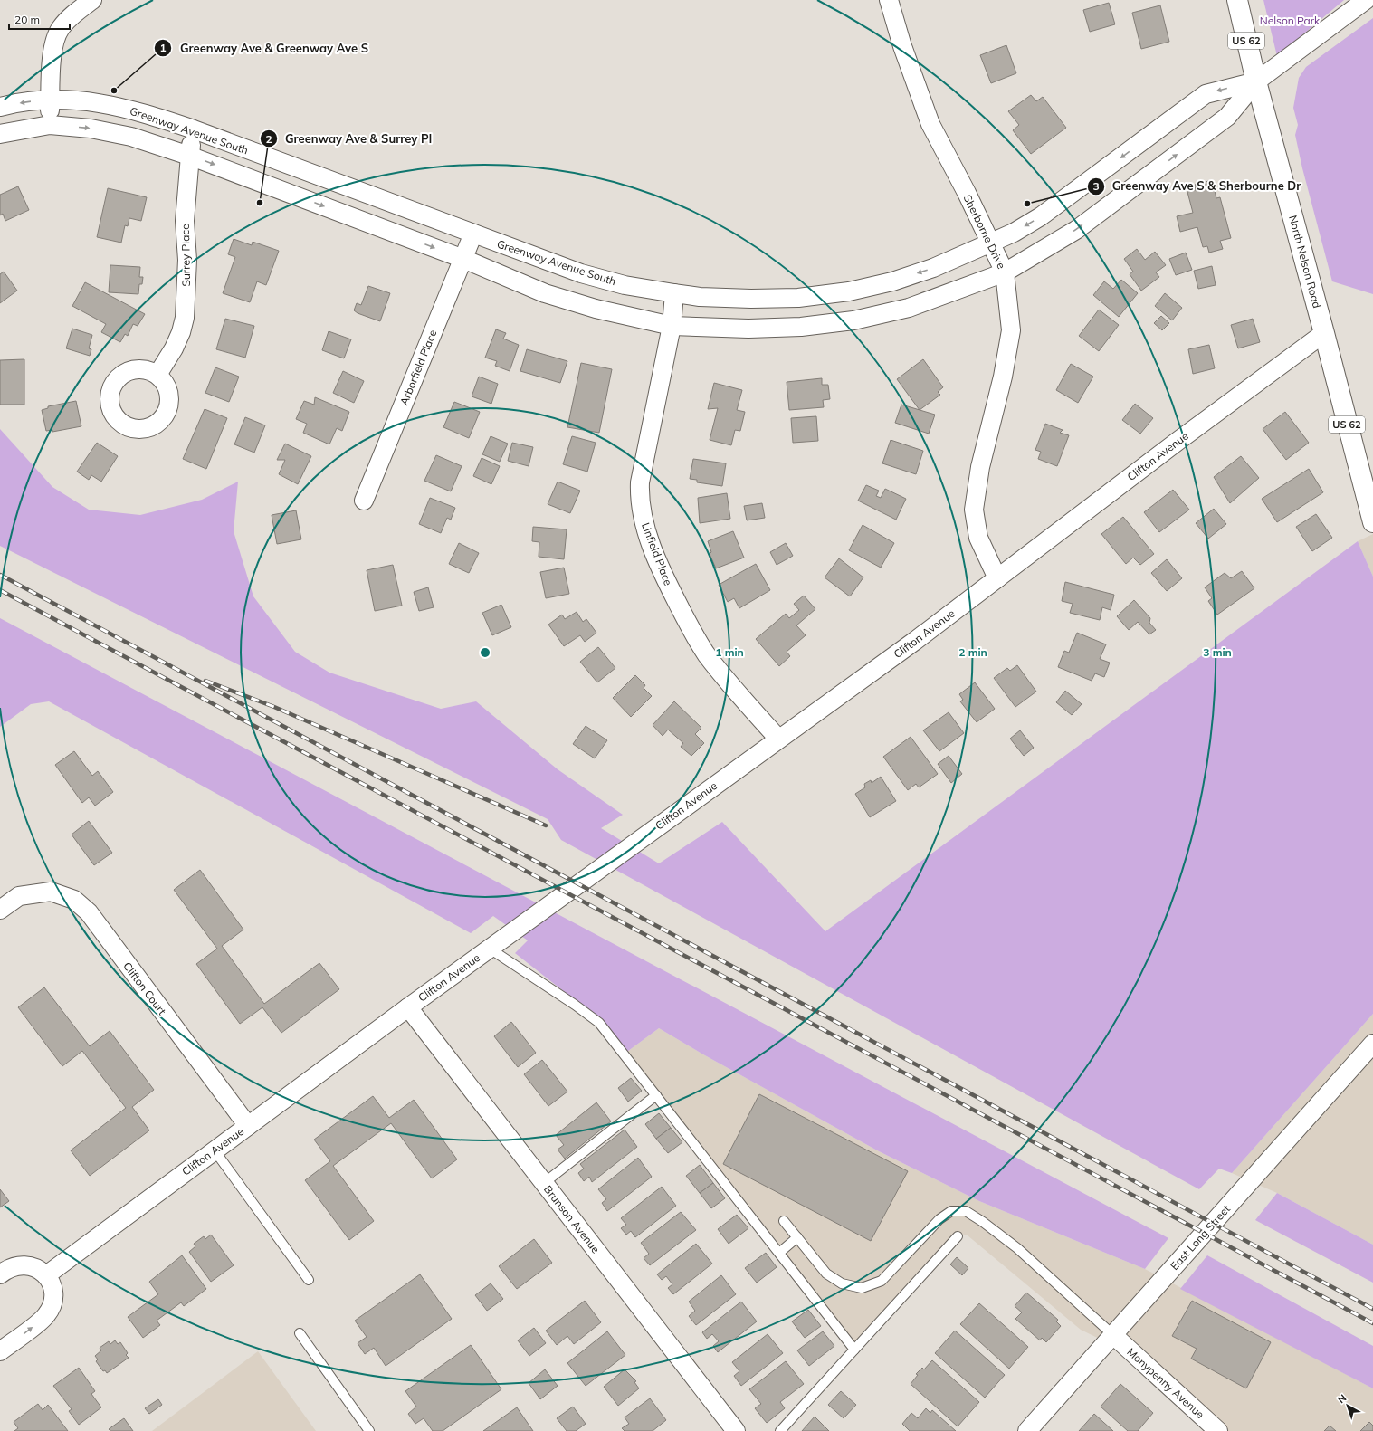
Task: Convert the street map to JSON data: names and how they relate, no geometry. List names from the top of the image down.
{
  "streets": {
    "main road": ["US 62", "North Nelson Road"],
    "street": [
      "Greenway Avenue South",
      "Sherborne Drive",
      "Surrey Place",
      "Arborfield Place",
      "Clifton Avenue",
      "Linfield Place",
      "Clifton Court",
      "Brunson Avenue",
      "East Long Street",
      "Monypenny Avenue"
    ]
  },
  "crossings": [
    ["Greenway Avenue South", "Sherborne Drive"],
    ["Greenway Avenue South", "Surrey Place"],
    ["Greenway Avenue South", "North Nelson Road"],
    ["Greenway Avenue South", "Arborfield Place"],
    ["Greenway Avenue South", "Linfield Place"],
    ["Sherborne Drive", "Clifton Avenue"],
    ["North Nelson Road", "Clifton Avenue"],
    ["Clifton Avenue", "Linfield Place"],
    ["Clifton Avenue", "Clifton Court"],
    ["Clifton Avenue", "Brunson Avenue"],
    ["East Long Street", "Monypenny Avenue"]
  ],
  "parks": ["Nelson Park"],
  "places": ["Greenway Ave & Greenway Ave S", "Greenway Ave & Surrey Pl", "Greenway Ave S & Sherbourne Dr"],
  "scale_bar": "20 m",
  "north": "top left",
  "rings": ["1 min", "2 min", "3 min"]
}
